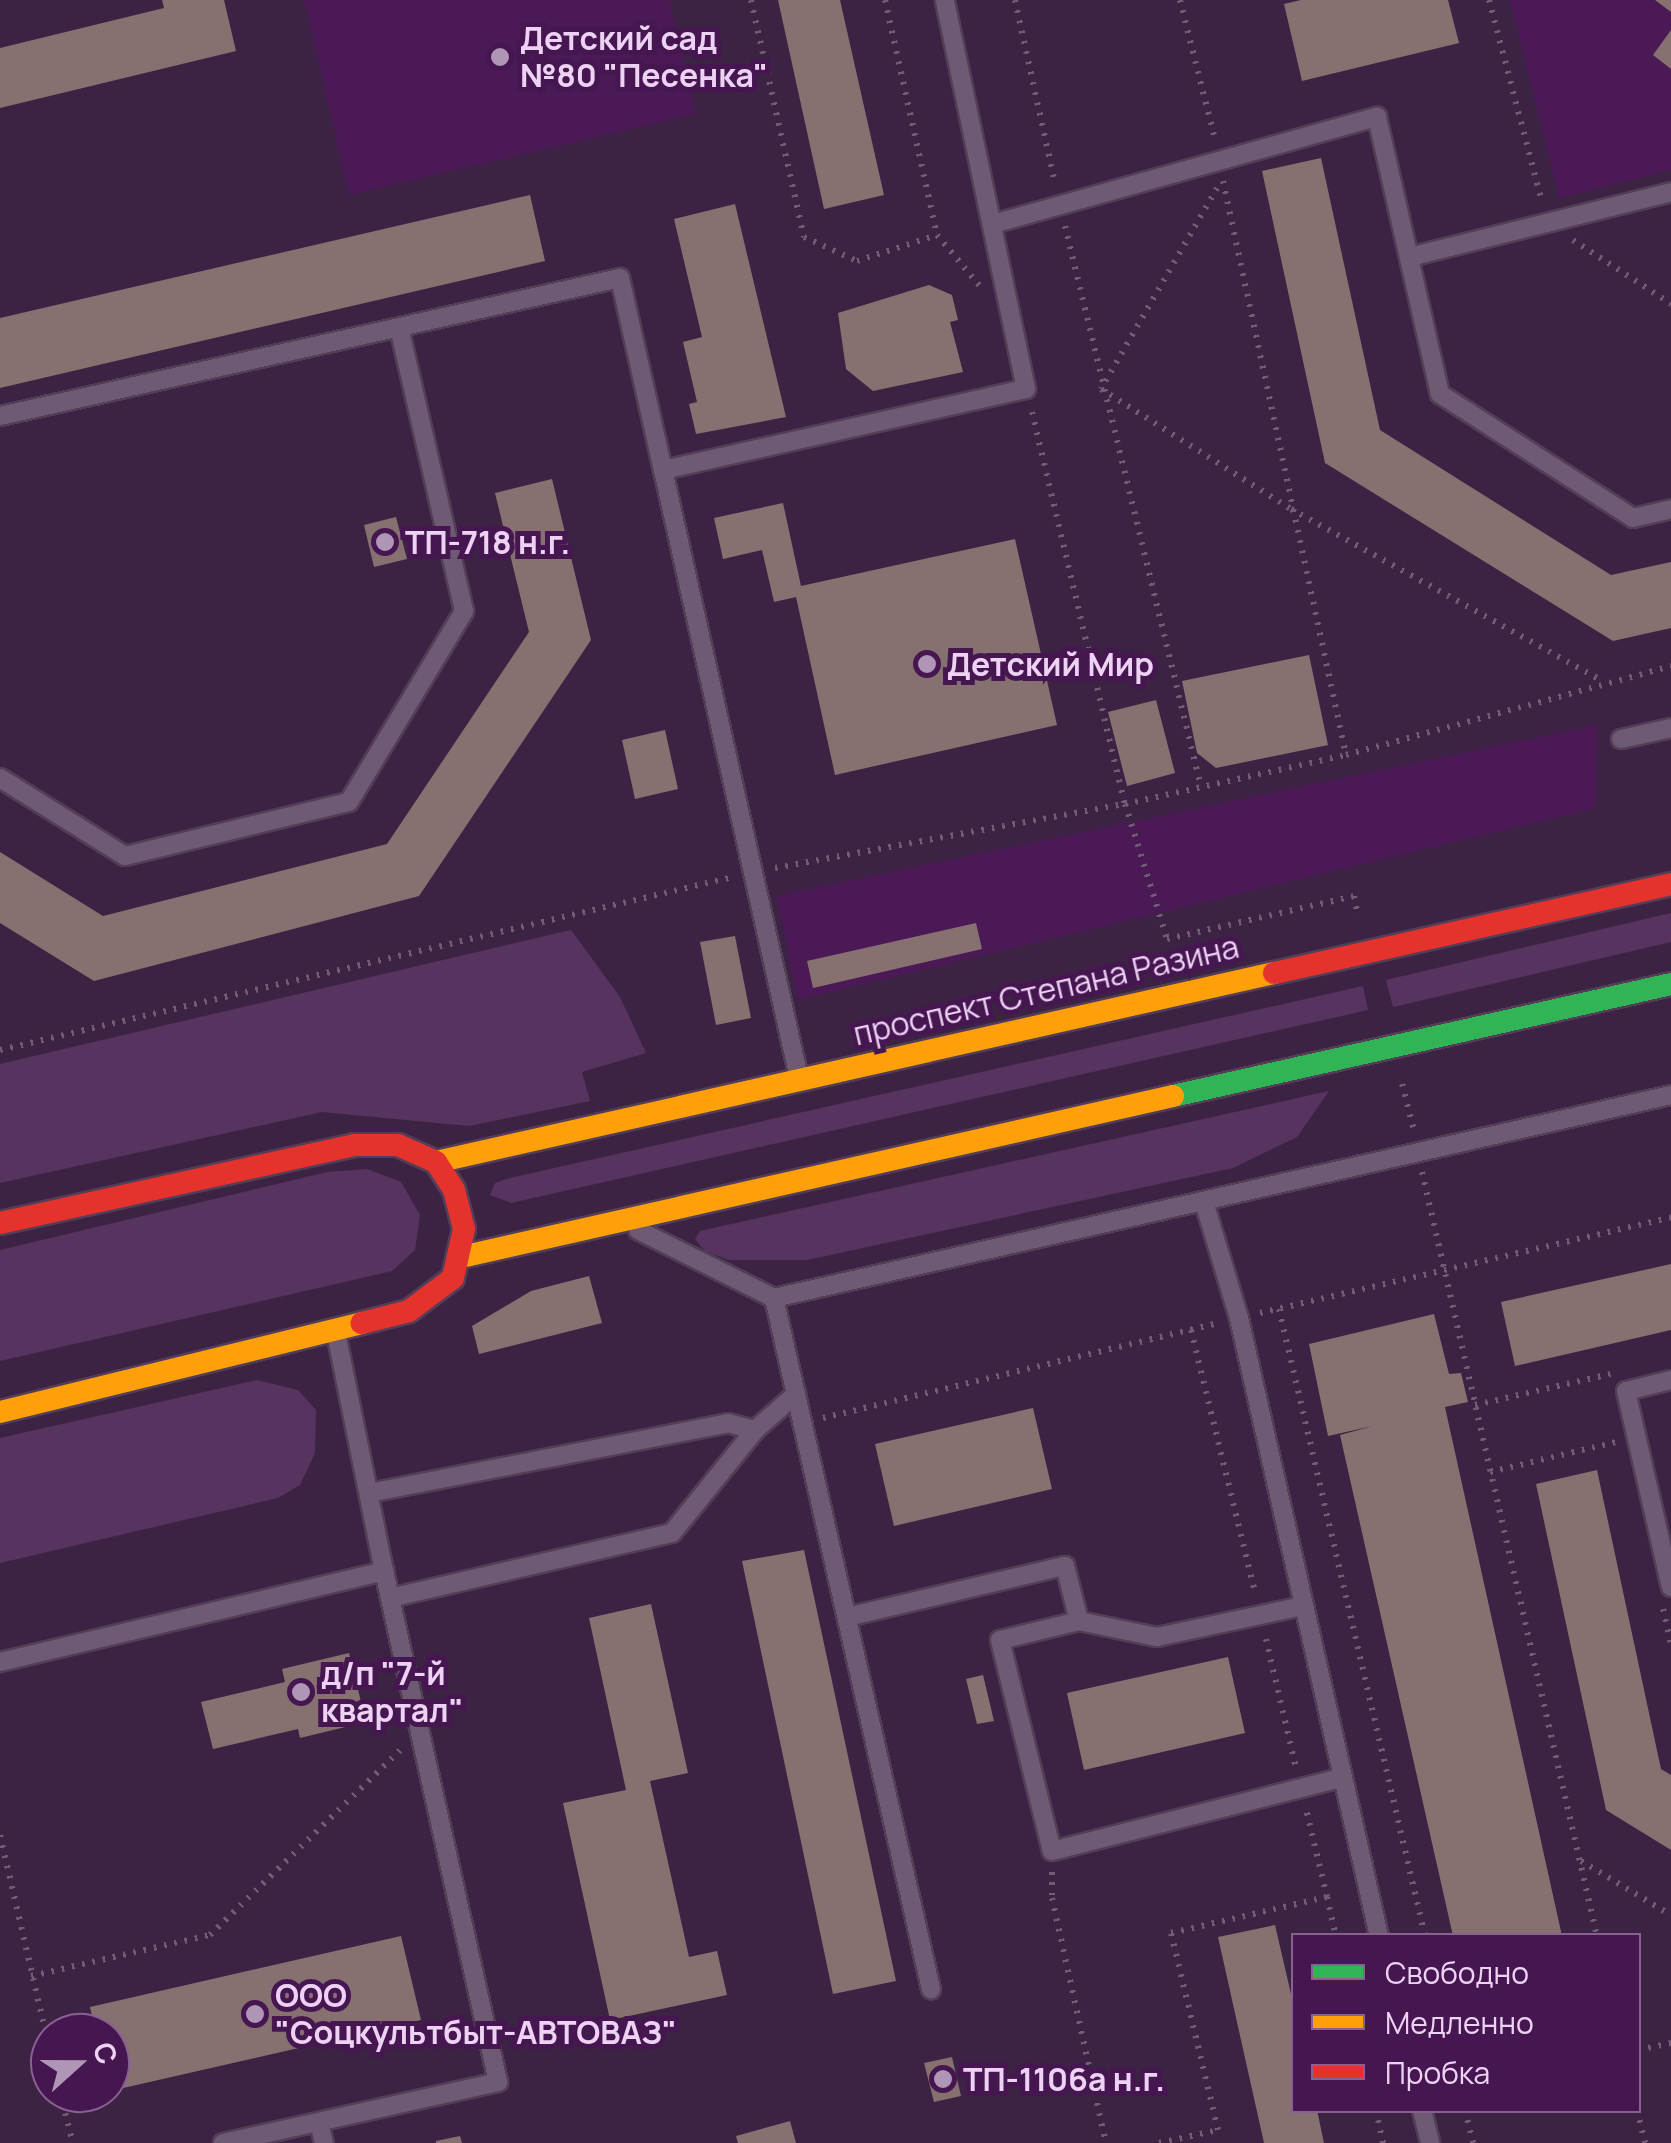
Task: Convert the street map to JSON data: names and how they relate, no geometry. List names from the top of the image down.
{
  "streets": {
    "main road": ["проспект Степана Разина"]
  },
  "places": [
    "Детский сад №80 \"Песенка\"",
    "ТП-718 н.г.",
    "Детский Мир",
    "д/п \"7-й квартал\"",
    "ООО \"Соцкультбыт-АВТОВАЗ\"",
    "ТП-1106а н.г."
  ],
  "legend": ["Свободно", "Медленно", "Пробка"],
  "north": "right"
}
